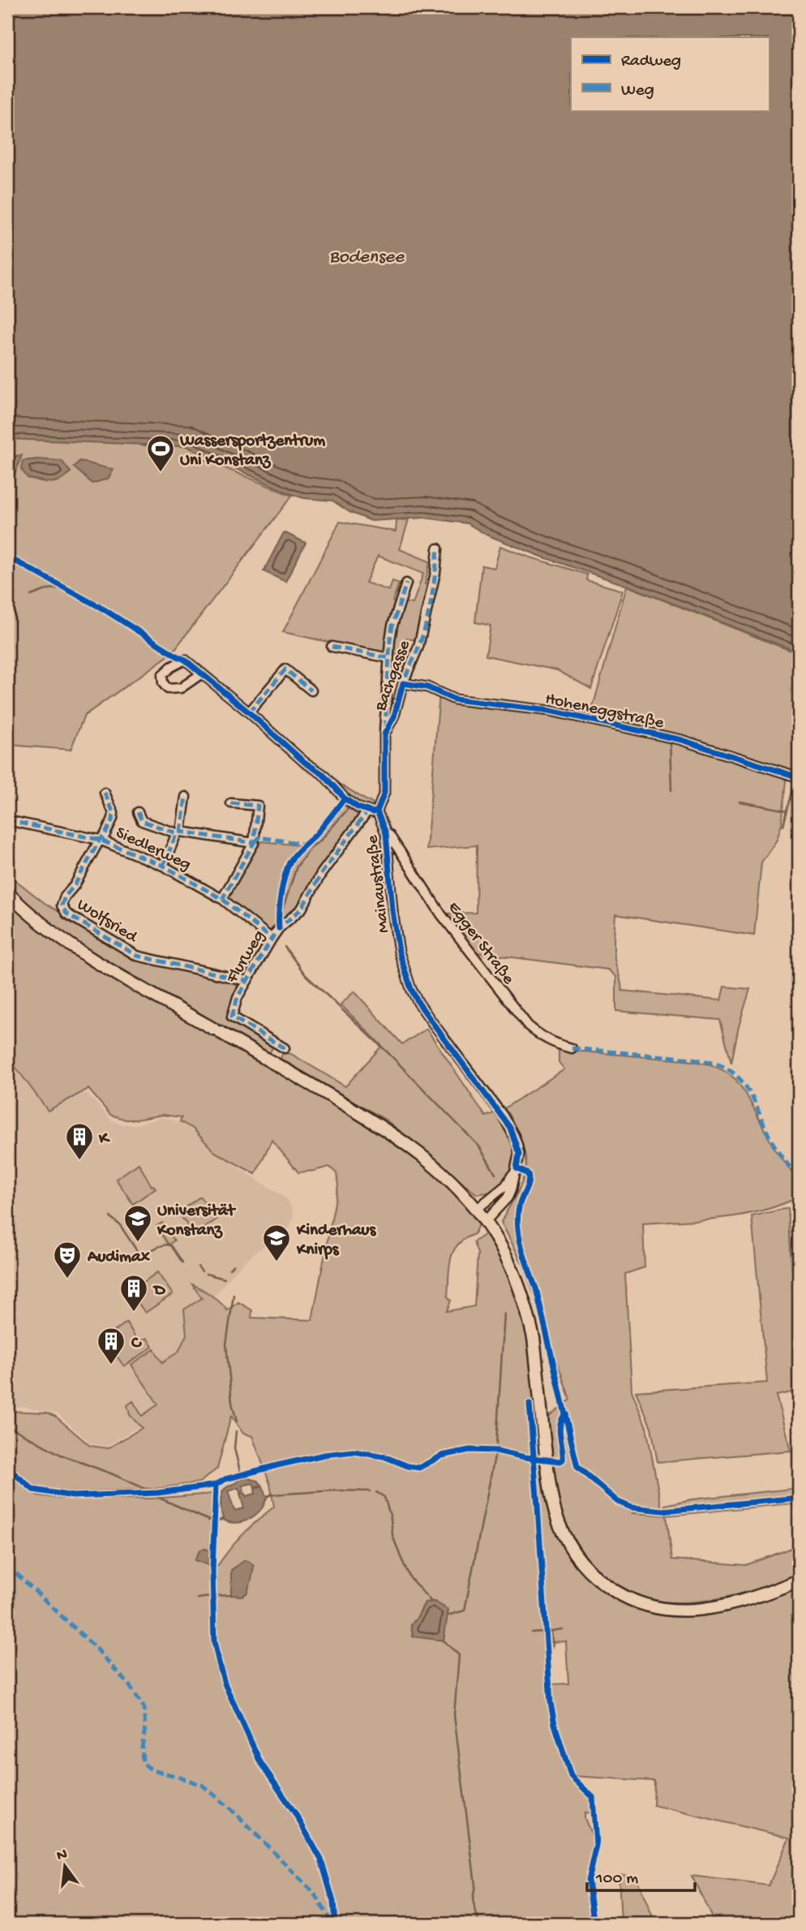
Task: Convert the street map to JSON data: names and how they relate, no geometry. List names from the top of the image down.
{
  "streets": {
    "street": [
      "Bachgasse",
      "Hoheneggstraße",
      "Siedlerweg",
      "Mainaustraße",
      "Wolfsried",
      "Egger Straße",
      "Flurweg"
    ]
  },
  "crossings": [
    ["Bachgasse", "Hoheneggstraße"],
    ["Bachgasse", "Mainaustraße"],
    ["Bachgasse", "Flurweg"],
    ["Siedlerweg", "Wolfsried"],
    ["Siedlerweg", "Flurweg"],
    ["Mainaustraße", "Egger Straße"],
    ["Mainaustraße", "Flurweg"],
    ["Wolfsried", "Flurweg"]
  ],
  "water": ["Bodensee"],
  "places": {
    "sports": ["Wassersportzentrum Uni Konstanz"],
    "building": ["K", "D", "C"],
    "school or university": ["Universität Konstanz", "Kinderhaus Knirps"],
    "theatre": ["Audimax"]
  },
  "legend": ["Radweg", "Weg"],
  "scale_bar": "100 m",
  "north": "top"
}
